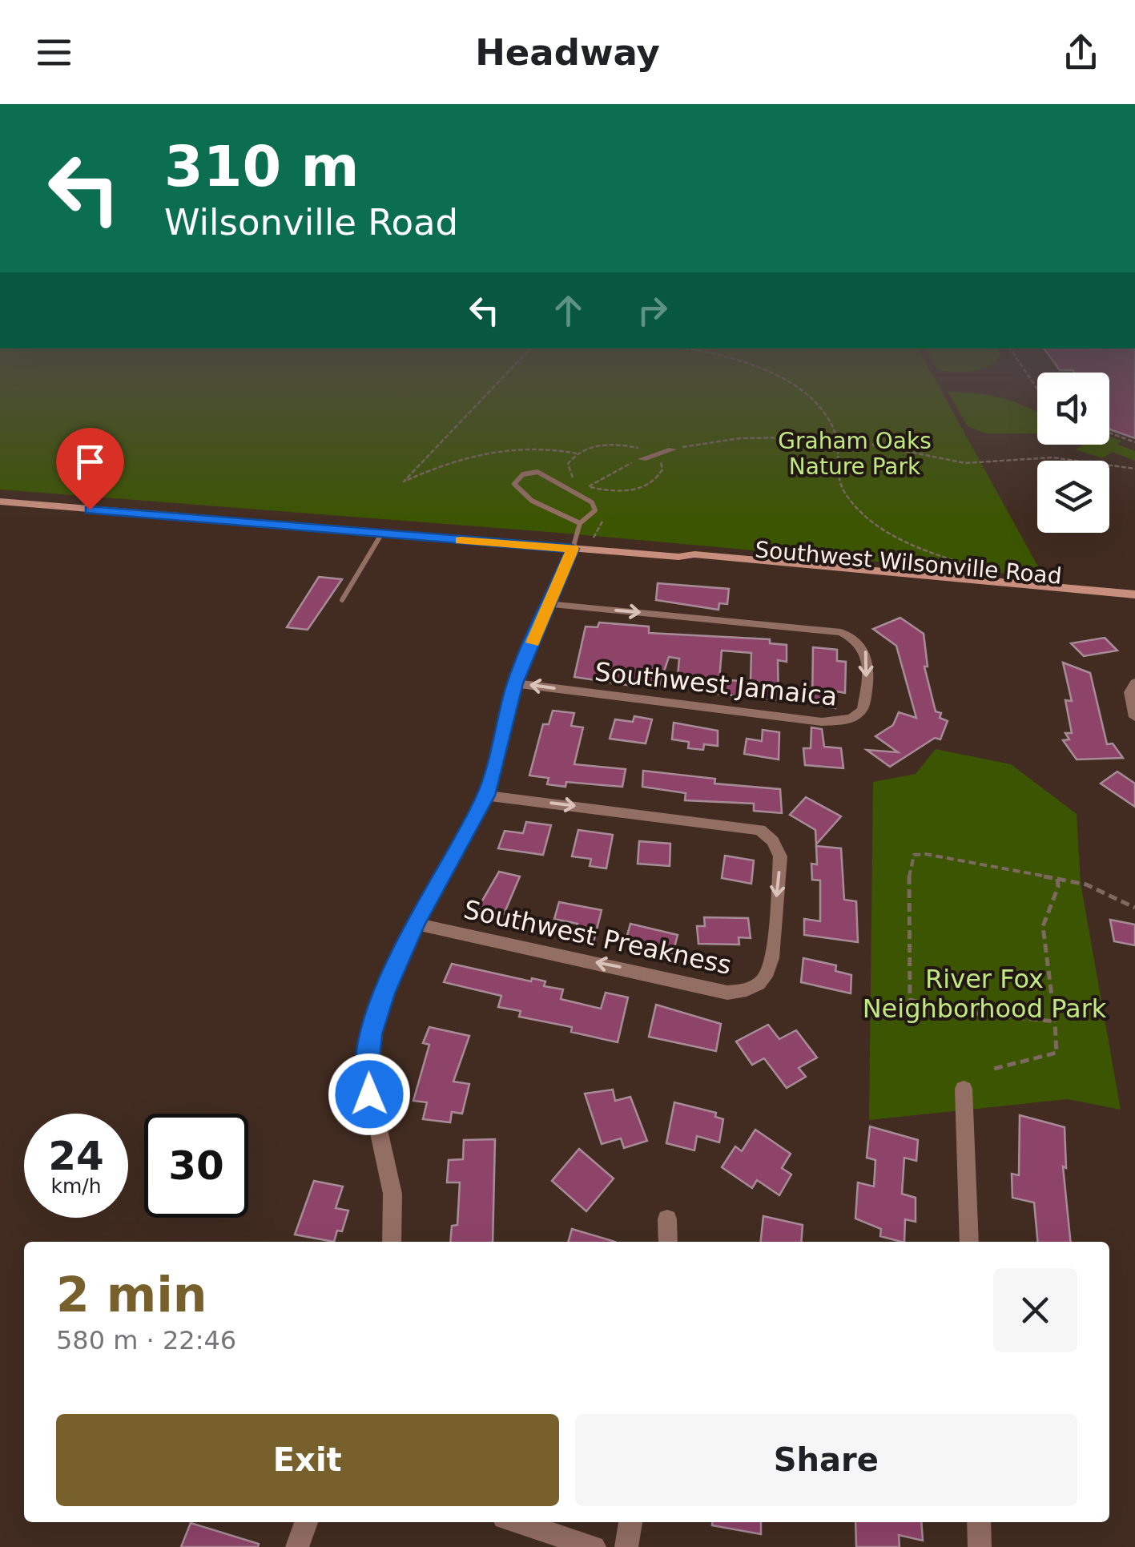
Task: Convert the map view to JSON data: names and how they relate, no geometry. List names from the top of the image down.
{
  "streets": {
    "main road": ["Southwest Wilsonville Road"],
    "street": ["Southwest Jamaica", "Southwest Preakness"]
  },
  "parks": ["Graham Oaks Nature Park", "River Fox Neighborhood Park"],
  "page": {
    "header": "Headway",
    "turn": ["310 m", "Wilsonville Road"],
    "speed": "24 km/h",
    "limit": "30",
    "heading": ["2 min", "580 m · 22:46"],
    "buttons": ["Exit", "Share"]
  }
}
